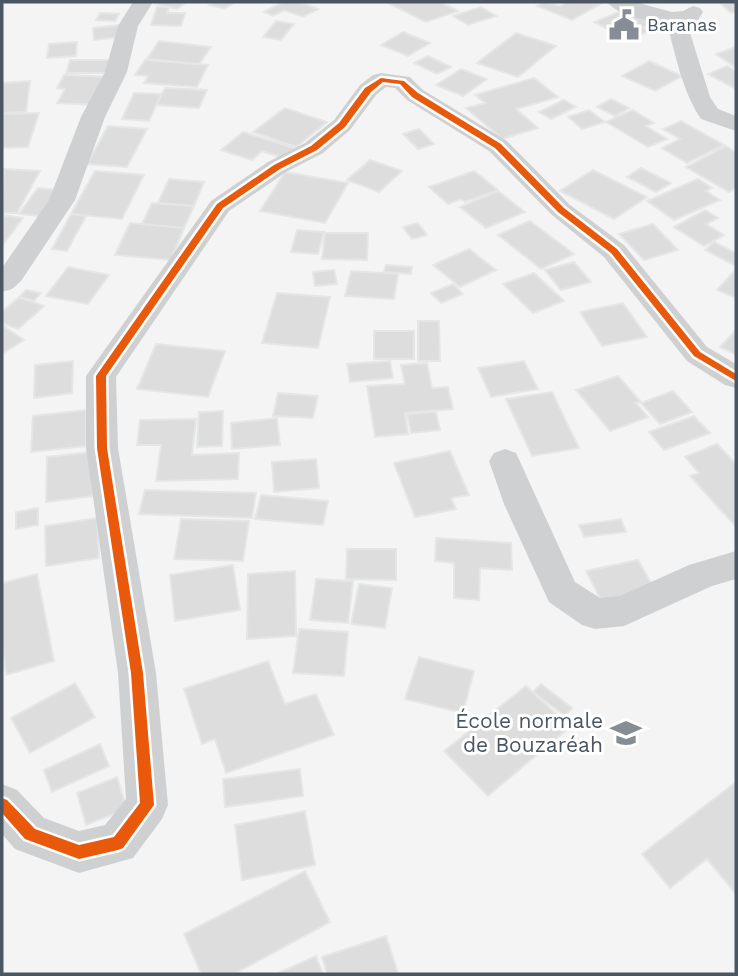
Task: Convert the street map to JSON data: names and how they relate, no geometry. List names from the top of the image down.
{
  "places": {
    "public building": ["Baranas"],
    "school or university": ["École normale de Bouzaréah"]
  }
}
